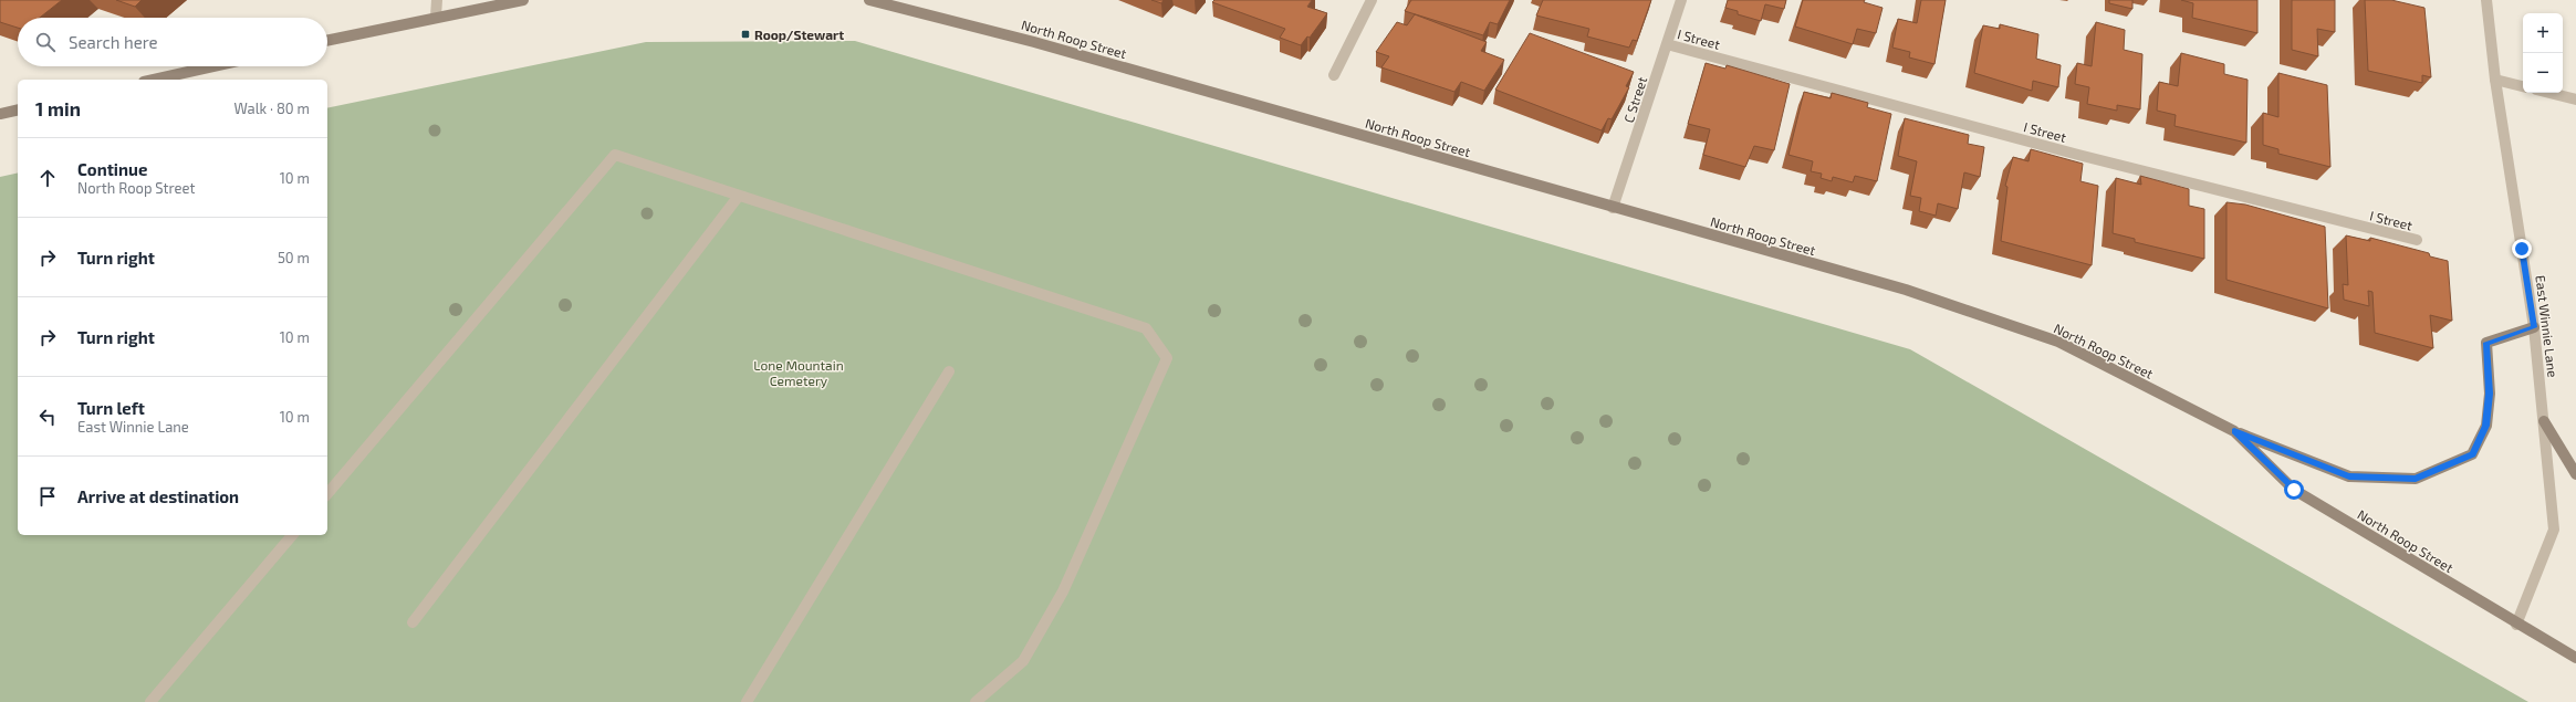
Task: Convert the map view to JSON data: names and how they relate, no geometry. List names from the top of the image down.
{
  "streets": {
    "main road": ["North Roop Street"],
    "street": ["I Street", "C Street", "East Winnie Lane"]
  },
  "crossings": [
    ["North Roop Street", "C Street"],
    ["North Roop Street", "East Winnie Lane"],
    ["I Street", "C Street"]
  ],
  "parks": ["Lone Mountain Cemetery"],
  "places": {
    "transit": ["Roop/Stewart"]
  },
  "page": {
    "map_buttons": ["+", "−"],
    "search": "Search here",
    "heading": ["1 min", "Walk · 80 m"],
    "list": [
      ["Continue", "North Roop Street", "10 m"],
      ["Turn right", "50 m"],
      ["Turn right", "10 m"],
      ["Turn left", "East Winnie Lane", "10 m"],
      "Arrive at destination"
    ]
  }
}
